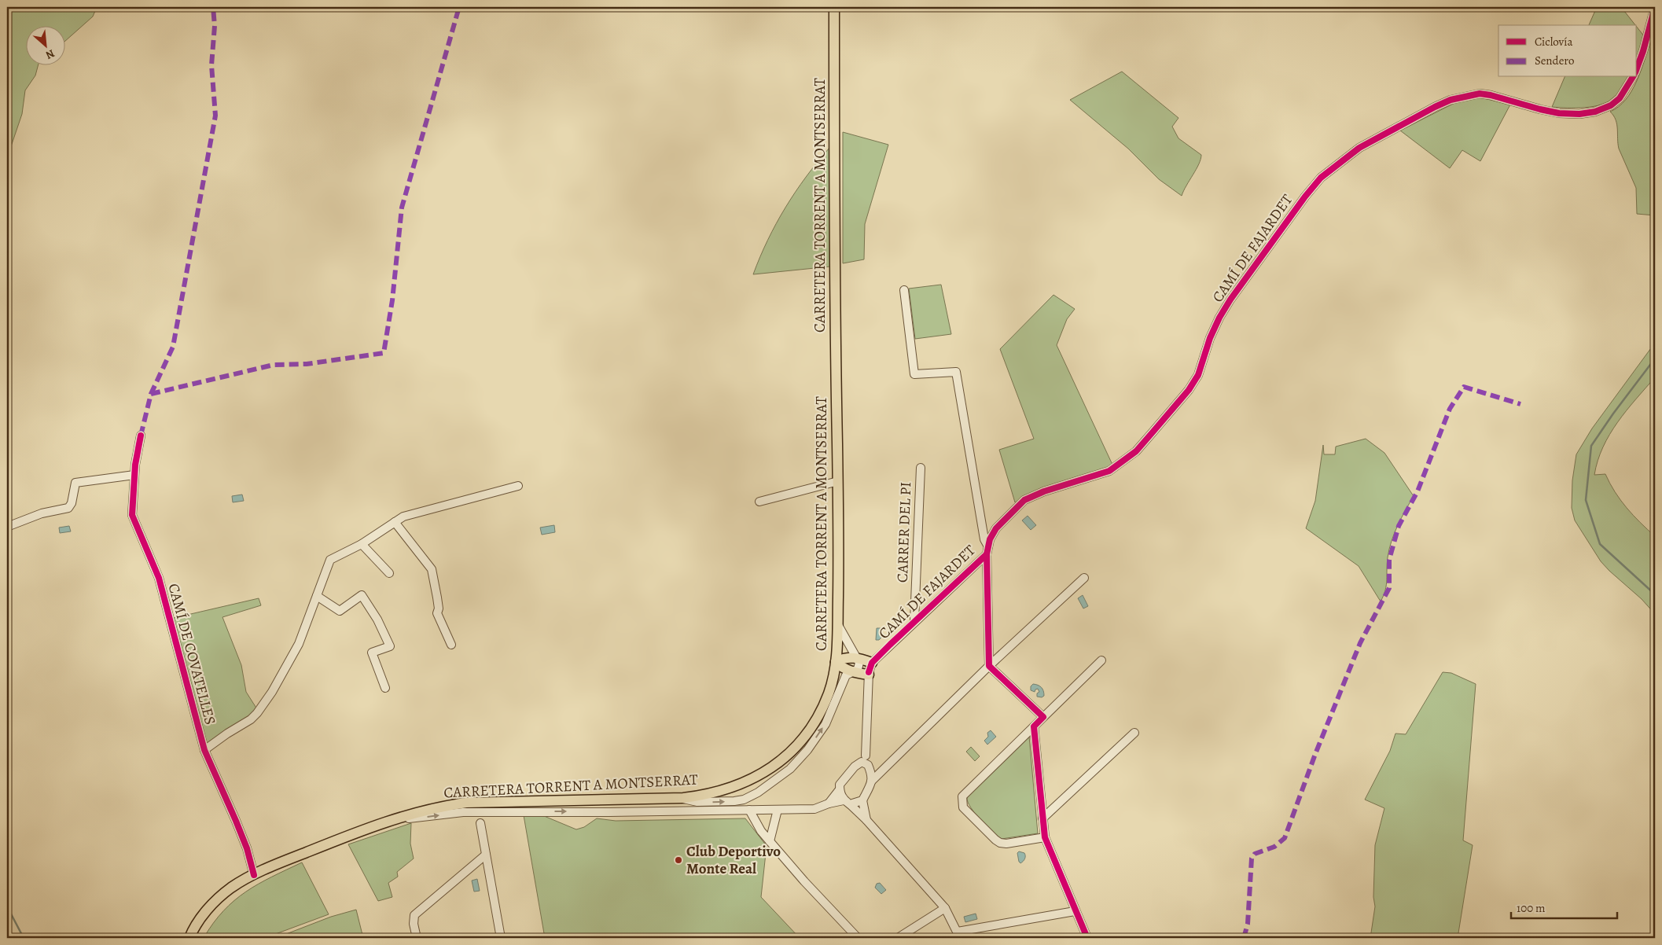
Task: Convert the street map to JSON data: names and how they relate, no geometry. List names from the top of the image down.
{
  "streets": {
    "main road": ["CARRETERA TORRENT A MONTSERRAT"],
    "street": ["CAMÍ DE FAJARDET", "CARRER DEL PI", "CAMÍ DE COVATELLES"]
  },
  "crossings": [
    ["CARRETERA TORRENT A MONTSERRAT", "CAMÍ DE COVATELLES"],
    ["CAMÍ DE FAJARDET", "CARRER DEL PI"]
  ],
  "places": ["Club Deportivo Monte Real"],
  "legend": ["Ciclovía", "Sendero"],
  "scale_bar": "100 m",
  "north": "bottom right"
}
